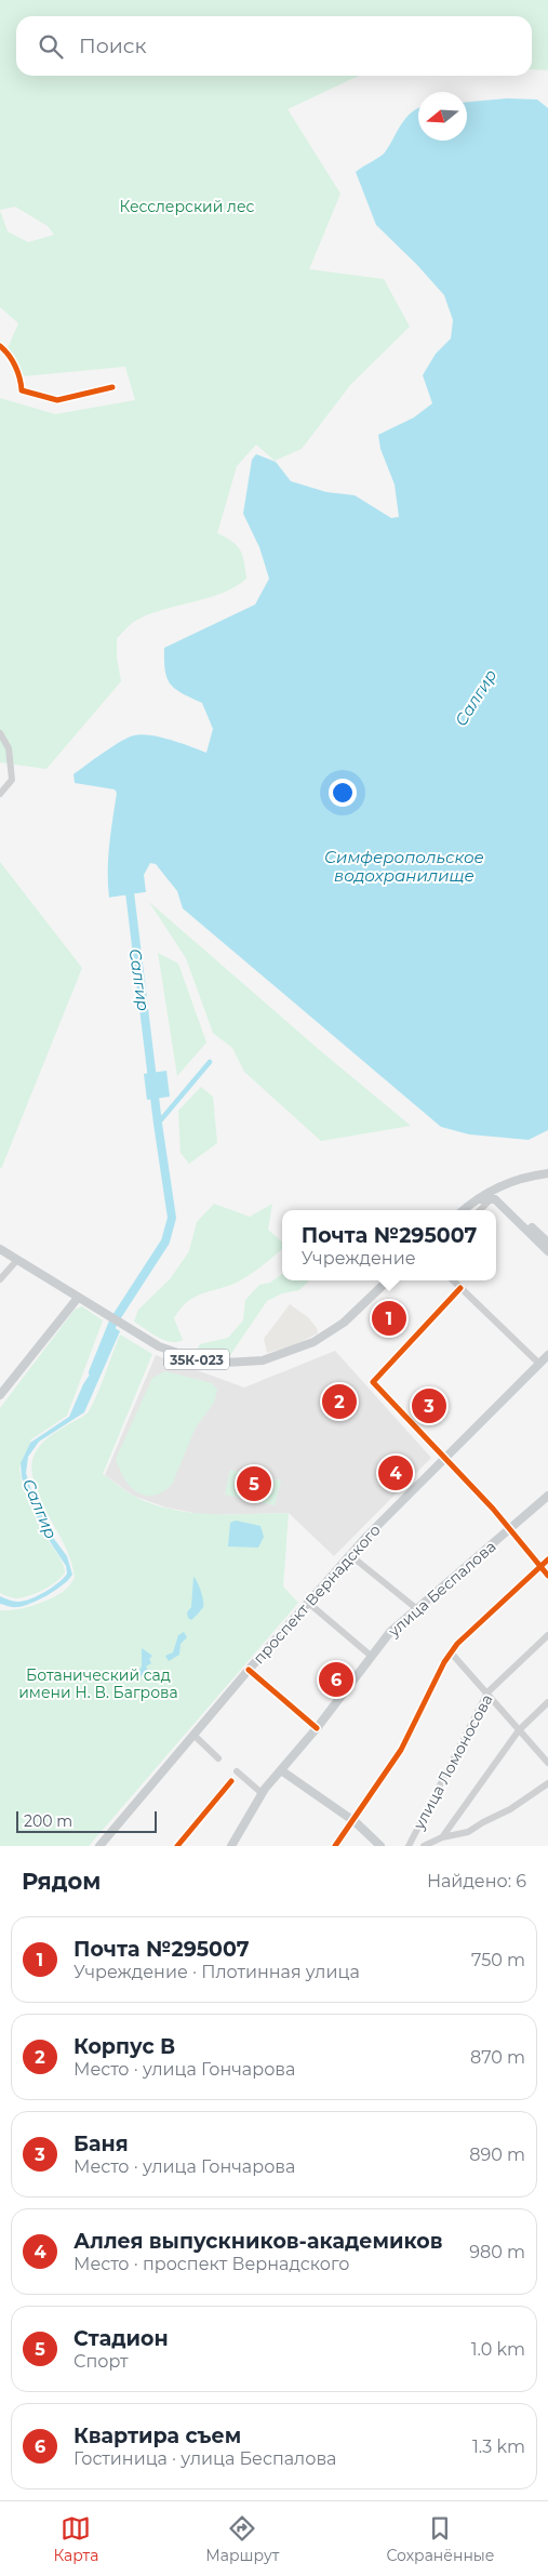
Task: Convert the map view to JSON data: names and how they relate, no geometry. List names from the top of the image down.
{
  "streets": {
    "main road": ["35К-023", "улица Беспалова", "проспект Вернадского"],
    "street": ["улица Ломоносова"]
  },
  "water": ["Салгир", "Симферопольское водохранилище"],
  "parks": ["Кесслерский лес", "Ботанический сад имени Н. В. Багрова"],
  "scale_bar": "200 m",
  "north": "left",
  "page": {
    "search": "Поиск",
    "popup": ["Почта №295007", "Учреждение"],
    "pins": [
      "1",
      "2",
      "3",
      "4",
      "5",
      "6"
    ],
    "scale": "200 m",
    "heading": ["Рядом", "Найдено: 6"],
    "list": [
      {
        "mark": "1",
        "name": "Почта №295007",
        "note": "Учреждение · Плотинная улица",
        "value": "750 m"
      },
      {
        "mark": "2",
        "name": "Корпус В",
        "note": "Место · улица Гончарова",
        "value": "870 m"
      },
      {
        "mark": "3",
        "name": "Баня",
        "note": "Место · улица Гончарова",
        "value": "890 m"
      },
      {
        "mark": "4",
        "name": "Аллея выпускников-академиков",
        "note": "Место · проспект Вернадского",
        "value": "980 m"
      },
      {
        "mark": "5",
        "name": "Стадион",
        "note": "Спорт",
        "value": "1.0 km"
      },
      {
        "mark": "6",
        "name": "Квартира съем",
        "note": "Гостиница · улица Беспалова",
        "value": "1.3 km"
      }
    ],
    "nav": ["Карта", "Маршрут", "Сохранённые"]
  }
}
